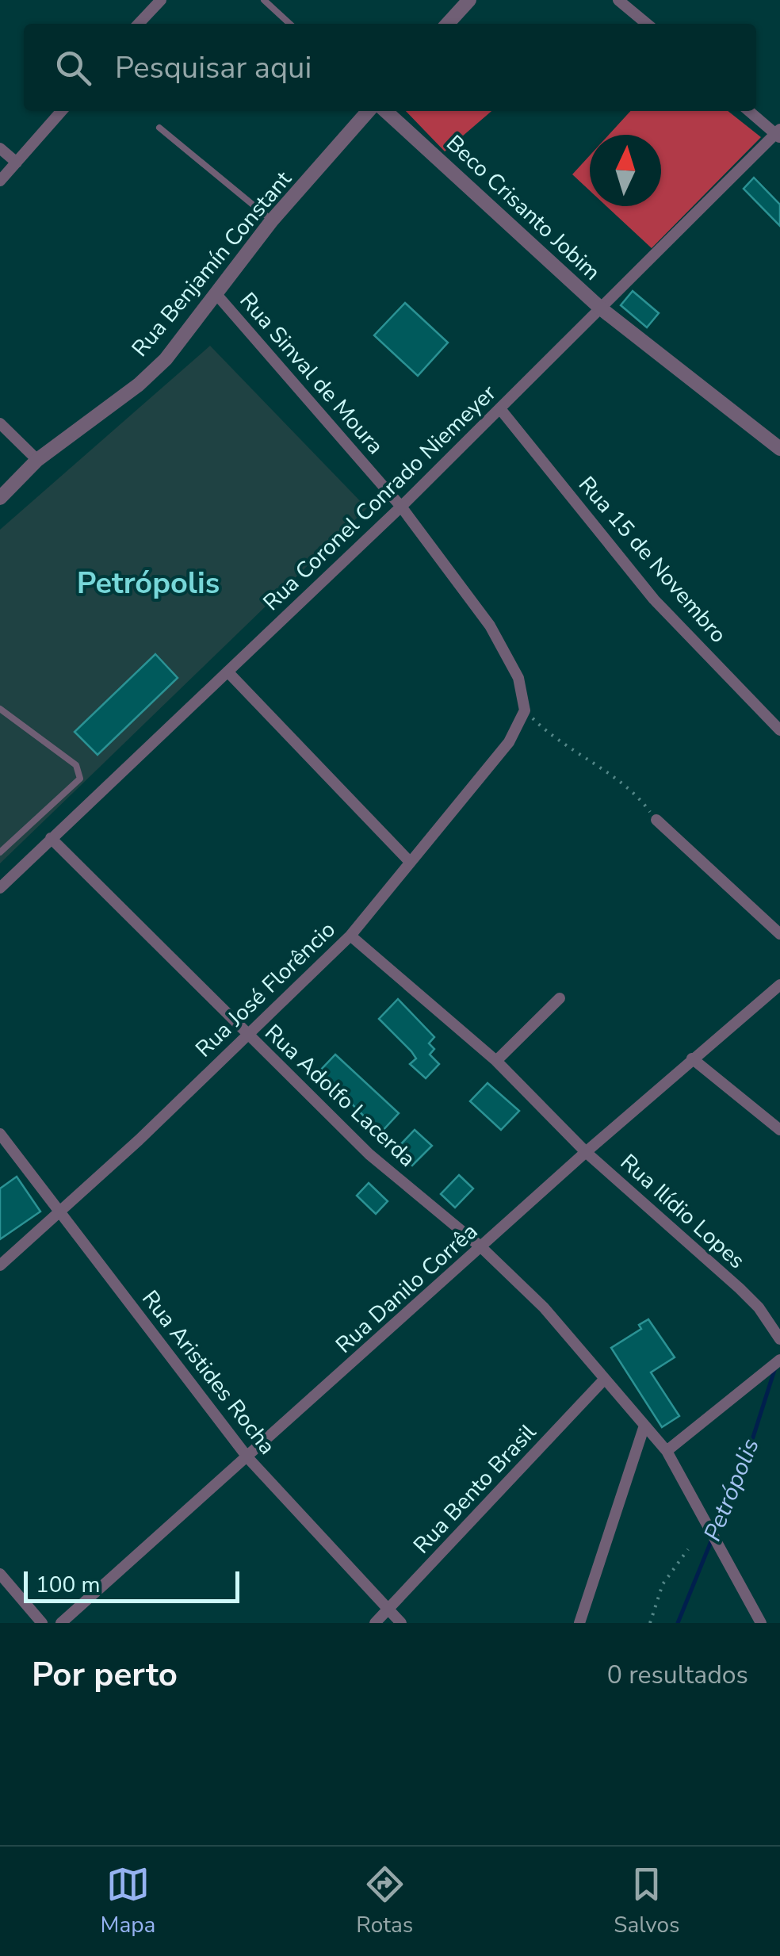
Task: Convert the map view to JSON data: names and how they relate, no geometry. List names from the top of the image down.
{
  "streets": {
    "street": [
      "Beco Crisanto Jobim",
      "Rua Benjamín Constant",
      "Rua Sinval de Moura",
      "Rua Coronel Conrado Niemeyer",
      "Rua 15 de Novembro",
      "Rua José Florêncio",
      "Rua Adolfo Lacerda",
      "Rua Ilídio Lopes",
      "Rua Danilo Corrêa",
      "Rua Aristides Rocha",
      "Rua Bento Brasil"
    ]
  },
  "crossings": [
    ["Beco Crisanto Jobim", "Rua Coronel Conrado Niemeyer"],
    ["Rua Benjamín Constant", "Rua Sinval de Moura"],
    ["Rua Sinval de Moura", "Rua Coronel Conrado Niemeyer"],
    ["Rua Sinval de Moura", "Rua José Florêncio"],
    ["Rua Coronel Conrado Niemeyer", "Rua 15 de Novembro"],
    ["Rua Coronel Conrado Niemeyer", "Rua Adolfo Lacerda"],
    ["Rua José Florêncio", "Rua Adolfo Lacerda"],
    ["Rua José Florêncio", "Rua Ilídio Lopes"],
    ["Rua José Florêncio", "Rua Aristides Rocha"],
    ["Rua Adolfo Lacerda", "Rua Danilo Corrêa"],
    ["Rua Adolfo Lacerda", "Rua Bento Brasil"],
    ["Rua Ilídio Lopes", "Rua Danilo Corrêa"],
    ["Rua Danilo Corrêa", "Rua Aristides Rocha"],
    ["Rua Aristides Rocha", "Rua Bento Brasil"]
  ],
  "districts": ["Petrópolis"],
  "water": ["Petrópolis"],
  "scale_bar": "100 m",
  "north": "top",
  "page": {
    "search": "Pesquisar aqui",
    "scale": "100 m",
    "heading": ["Por perto", "0 resultados"],
    "nav": ["Mapa", "Rotas", "Salvos"]
  }
}
